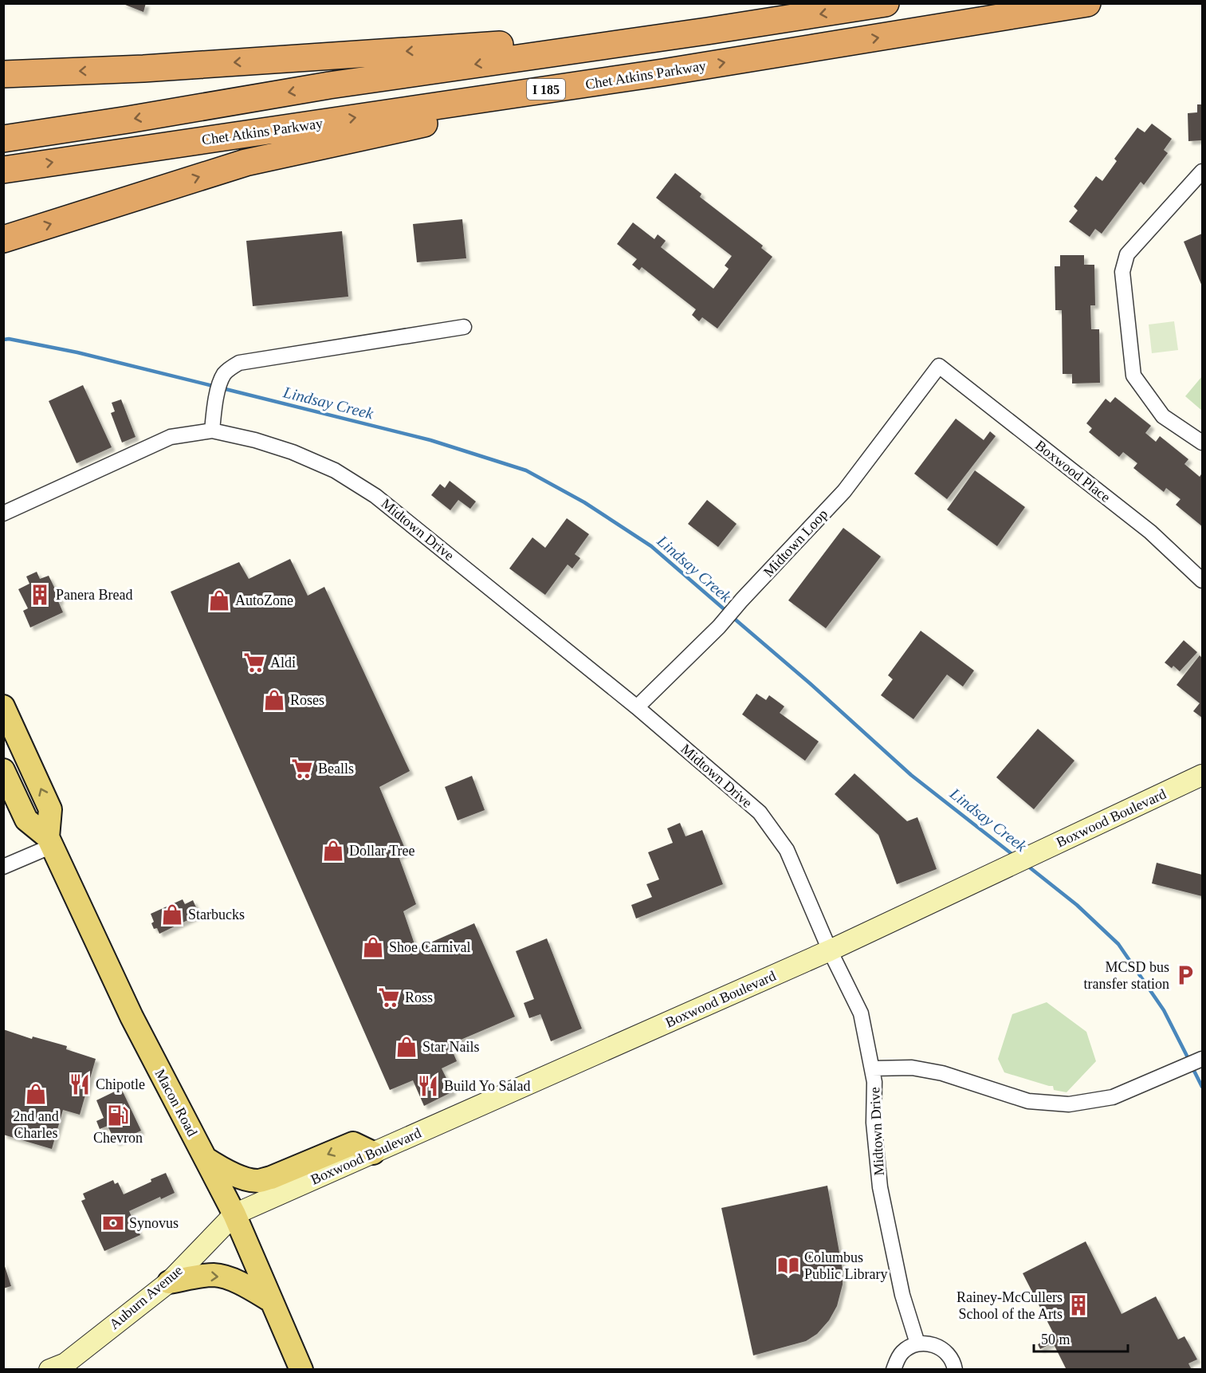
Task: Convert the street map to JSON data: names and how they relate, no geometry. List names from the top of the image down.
{
  "streets": {
    "highway": ["Chet Atkins Parkway", "I 185"],
    "main road": ["Macon Road"],
    "street": [
      "Boxwood Place",
      "Midtown Drive",
      "Midtown Loop",
      "Boxwood Boulevard",
      "Auburn Avenue"
    ]
  },
  "crossings": [
    ["Boxwood Place", "Midtown Loop"],
    ["Midtown Drive", "Midtown Loop"],
    ["Midtown Drive", "Boxwood Boulevard"],
    ["Boxwood Boulevard", "Macon Road"],
    ["Boxwood Boulevard", "Auburn Avenue"],
    ["Macon Road", "Auburn Avenue"]
  ],
  "water": ["Lindsay Creek"],
  "places": {
    "building": ["Panera Bread", "Rainey-McCullers School of the Arts"],
    "shop": [
      "AutoZone",
      "Roses",
      "Dollar Tree",
      "Starbucks",
      "Shoe Carnival",
      "Star Nails",
      "2nd and Charles"
    ],
    "supermarket": ["Aldi", "Bealls", "Ross"],
    "parking": ["MCSD bus transfer station"],
    "restaurant": ["Chipotle", "Build Yo Salad"],
    "fuel station": ["Chevron"],
    "bank": ["Synovus"],
    "library": ["Columbus Public Library"]
  },
  "scale_bar": "50 m"
}
